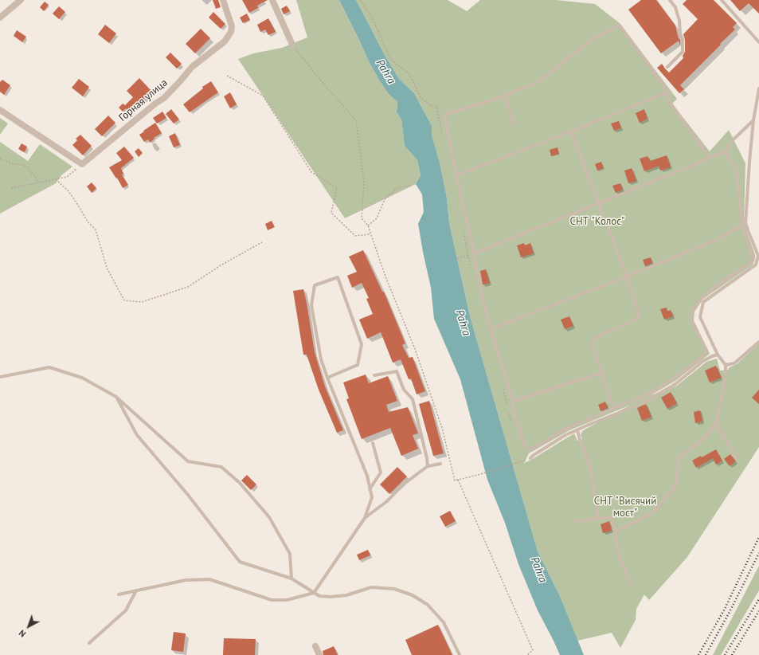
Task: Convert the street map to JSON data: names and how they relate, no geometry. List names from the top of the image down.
{
  "streets": {
    "street": ["Горная улица"]
  },
  "water": ["Pahra"],
  "parks": ["СНТ \"Колос\"", "СНТ \"Висячий мост\""],
  "north": "bottom left"
}
